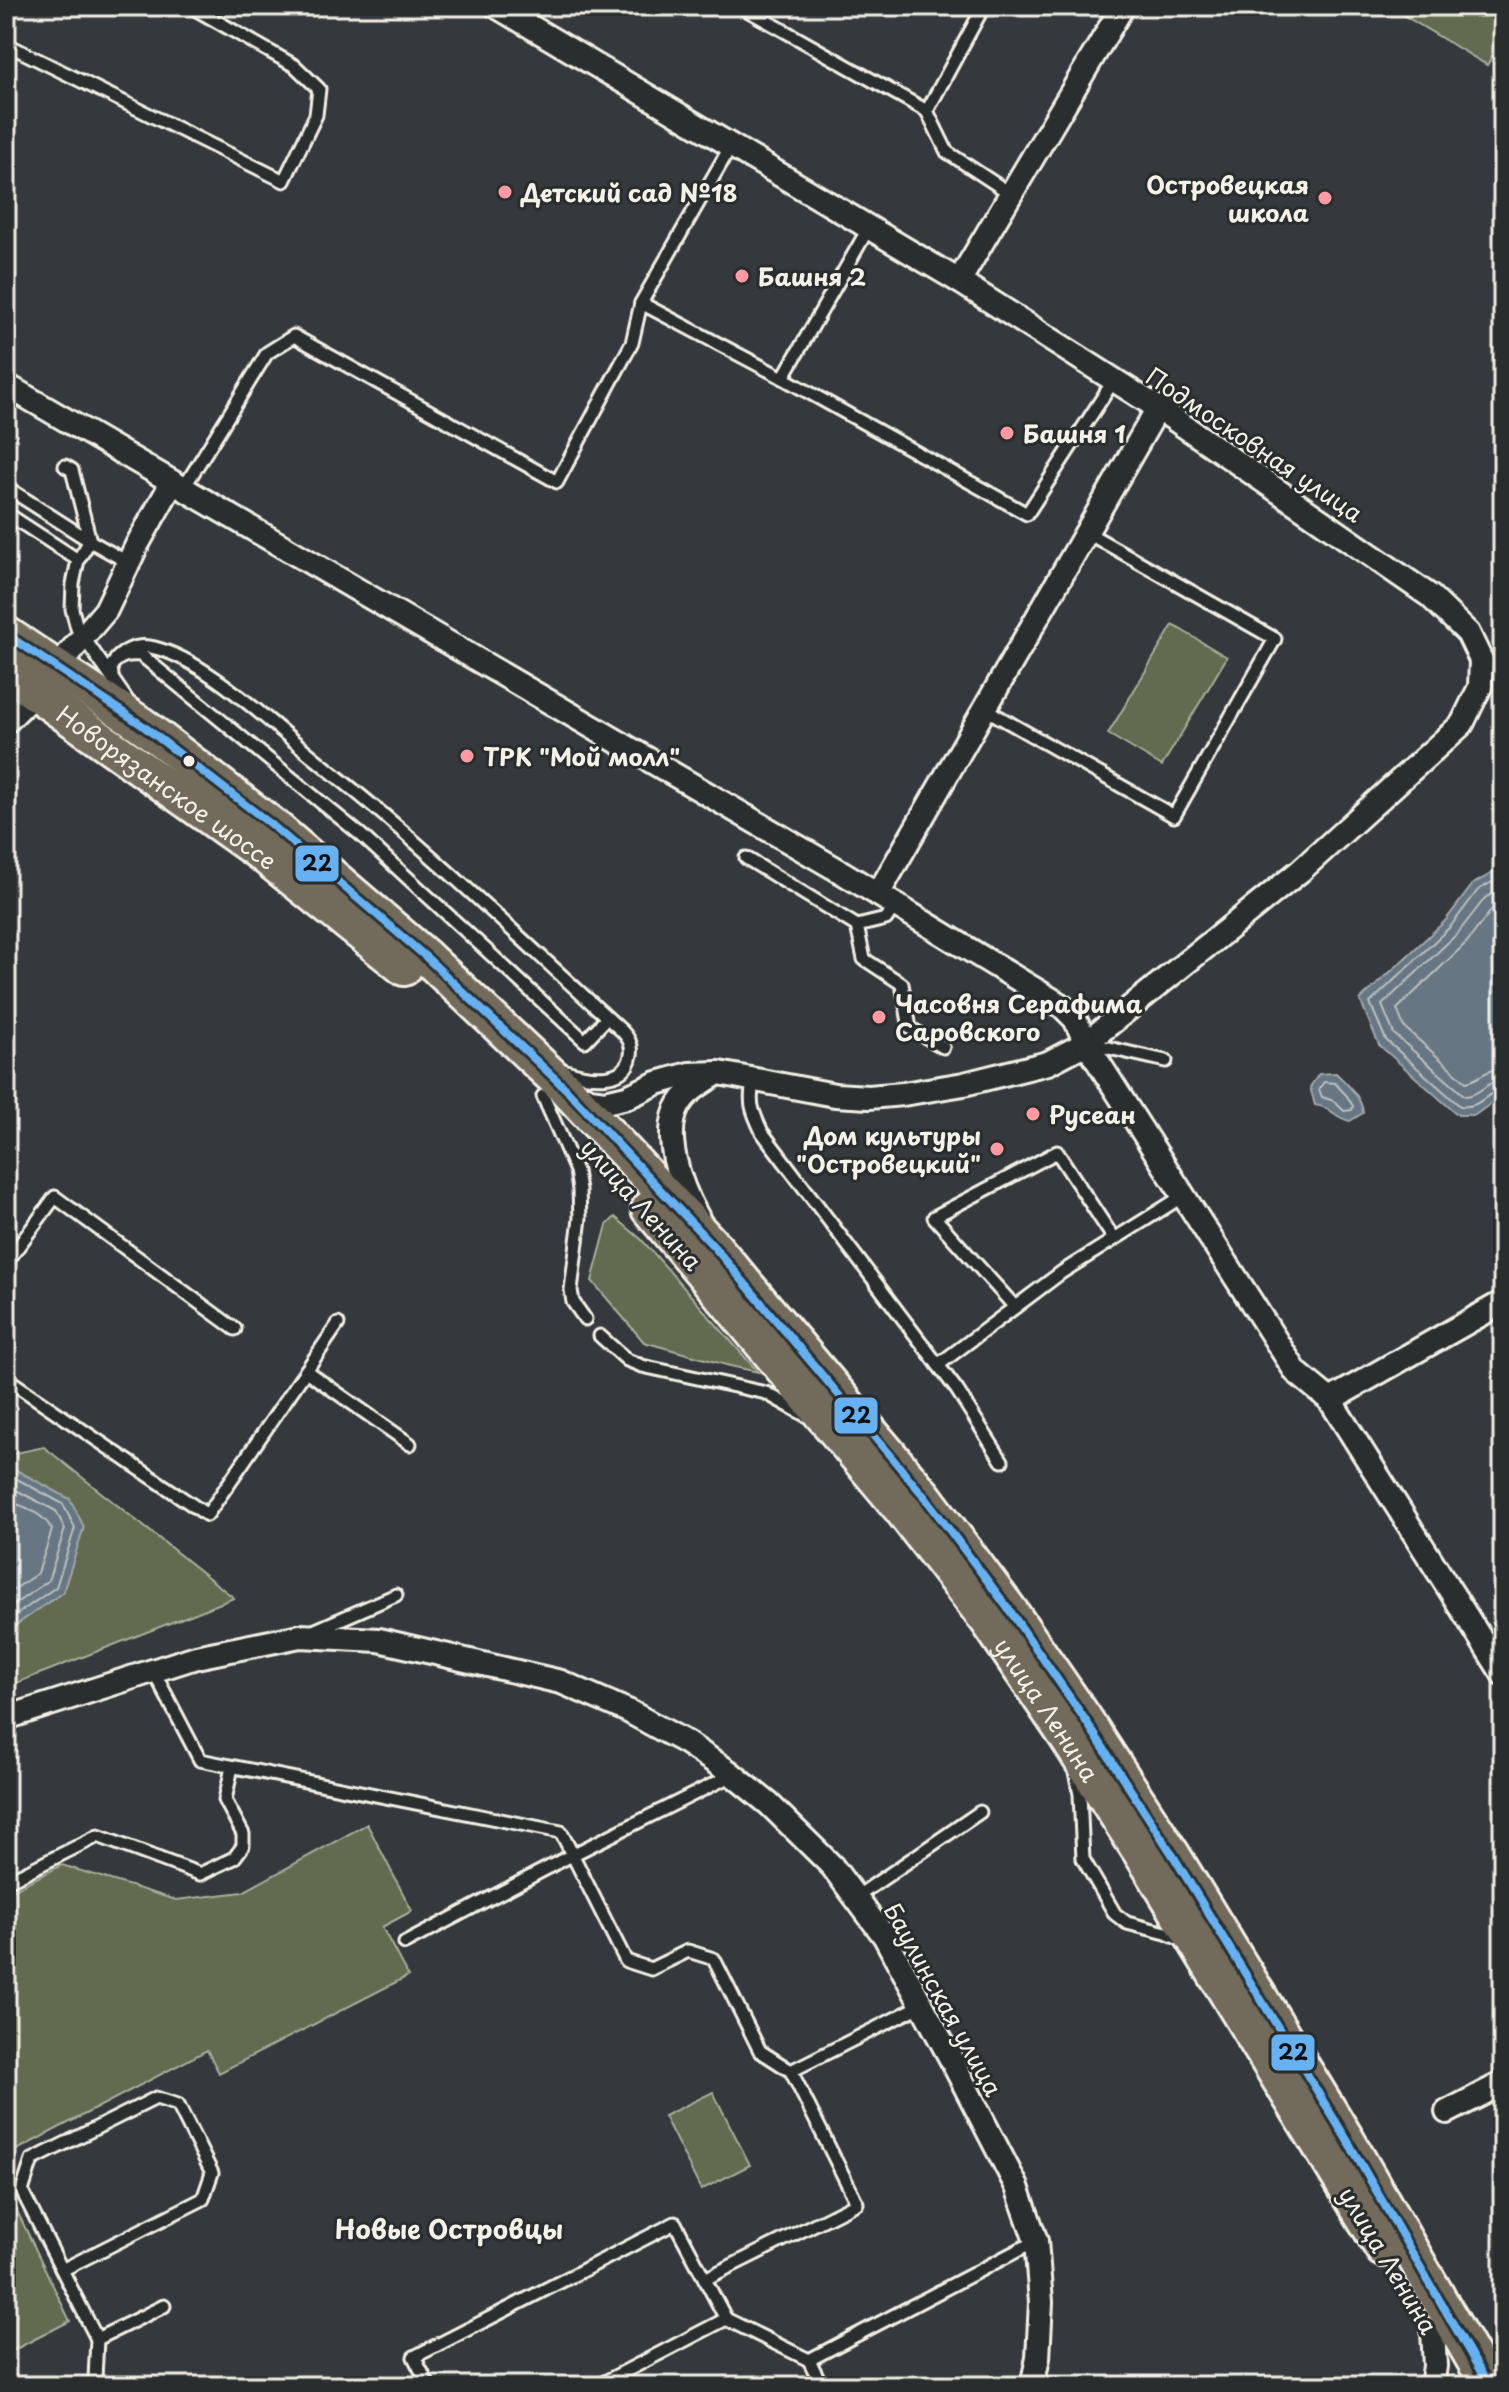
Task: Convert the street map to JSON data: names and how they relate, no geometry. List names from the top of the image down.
{
  "streets": {
    "main road": ["Новорязанское шоссе", "улица Ленина"],
    "street": ["Подмосковная улица", "Баулинская улица"]
  },
  "crossings": [
    ["Подмосковная улица", "Новорязанское шоссе"],
    ["Подмосковная улица", "улица Ленина"],
    ["Новорязанское шоссе", "улица Ленина"]
  ],
  "districts": ["Новые Островцы"],
  "places": [
    "Детский сад №18",
    "Островецкая школа",
    "Башня 2",
    "Башня 1",
    "ТРК \"Мой молл\"",
    "Часовня Серафима Саровского",
    "Русеан",
    "Дом культуры \"Островецкий\""
  ],
  "lines": ["transit line 22"]
}
